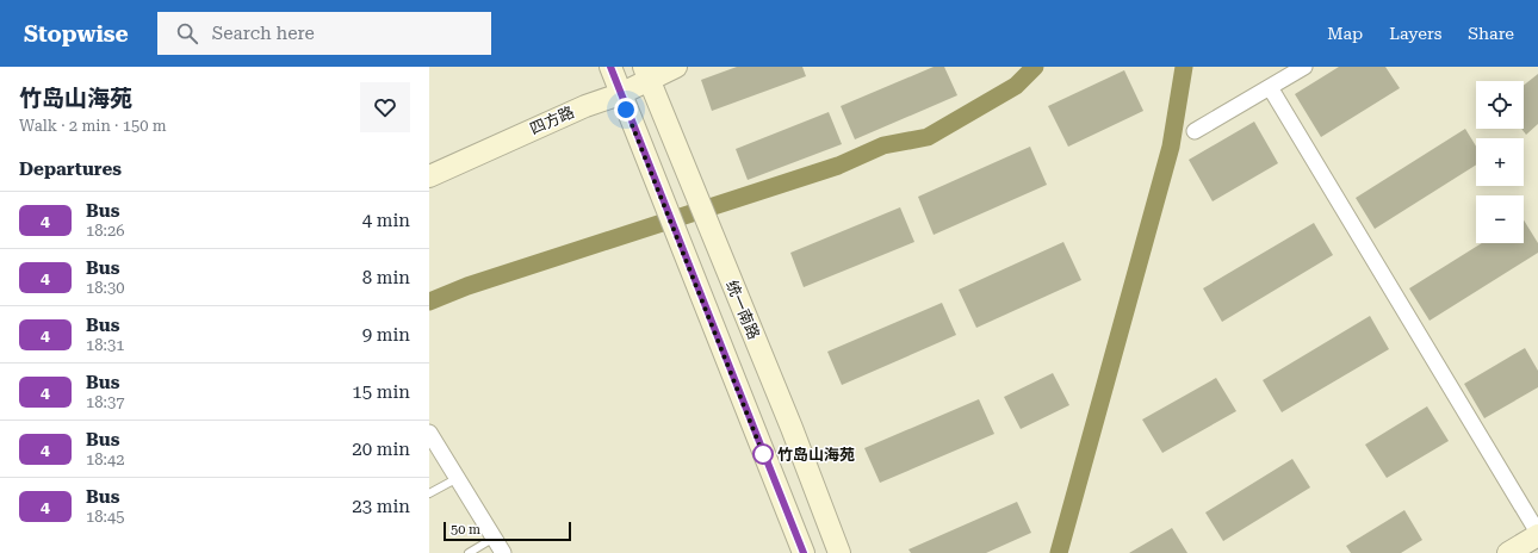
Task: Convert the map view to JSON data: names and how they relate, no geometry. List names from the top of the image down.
{
  "streets": {
    "main road": ["四方路", "统一南路"]
  },
  "crossings": [
    ["四方路", "统一南路"]
  ],
  "places": ["竹岛山海苑"],
  "lines": ["bus line 4"],
  "scale_bar": "50 m",
  "page": {
    "header": "Stopwise",
    "search": "Search here",
    "nav": ["Map", "Layers", "Share"],
    "heading": [
      ["竹岛山海苑", "Walk · 2 min · 150 m"],
      "Departures"
    ],
    "map_buttons": ["+", "−"],
    "list": [
      {
        "mark": "4",
        "name": "Bus",
        "note": "18:26",
        "value": "4 min"
      },
      {
        "mark": "4",
        "name": "Bus",
        "note": "18:30",
        "value": "8 min"
      },
      {
        "mark": "4",
        "name": "Bus",
        "note": "18:31",
        "value": "9 min"
      },
      {
        "mark": "4",
        "name": "Bus",
        "note": "18:37",
        "value": "15 min"
      },
      {
        "mark": "4",
        "name": "Bus",
        "note": "18:42",
        "value": "20 min"
      },
      {
        "mark": "4",
        "name": "Bus",
        "note": "18:45",
        "value": "23 min"
      }
    ],
    "scale": "50 m"
  }
}
